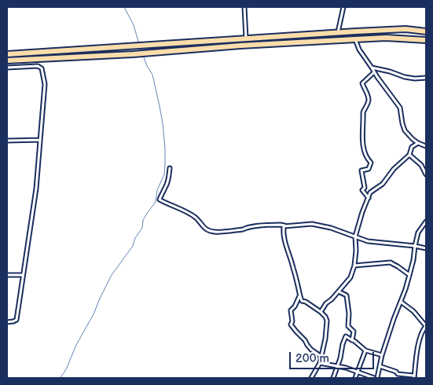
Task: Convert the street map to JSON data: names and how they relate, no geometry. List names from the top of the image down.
{
  "scale_bar": "200 m"
}
